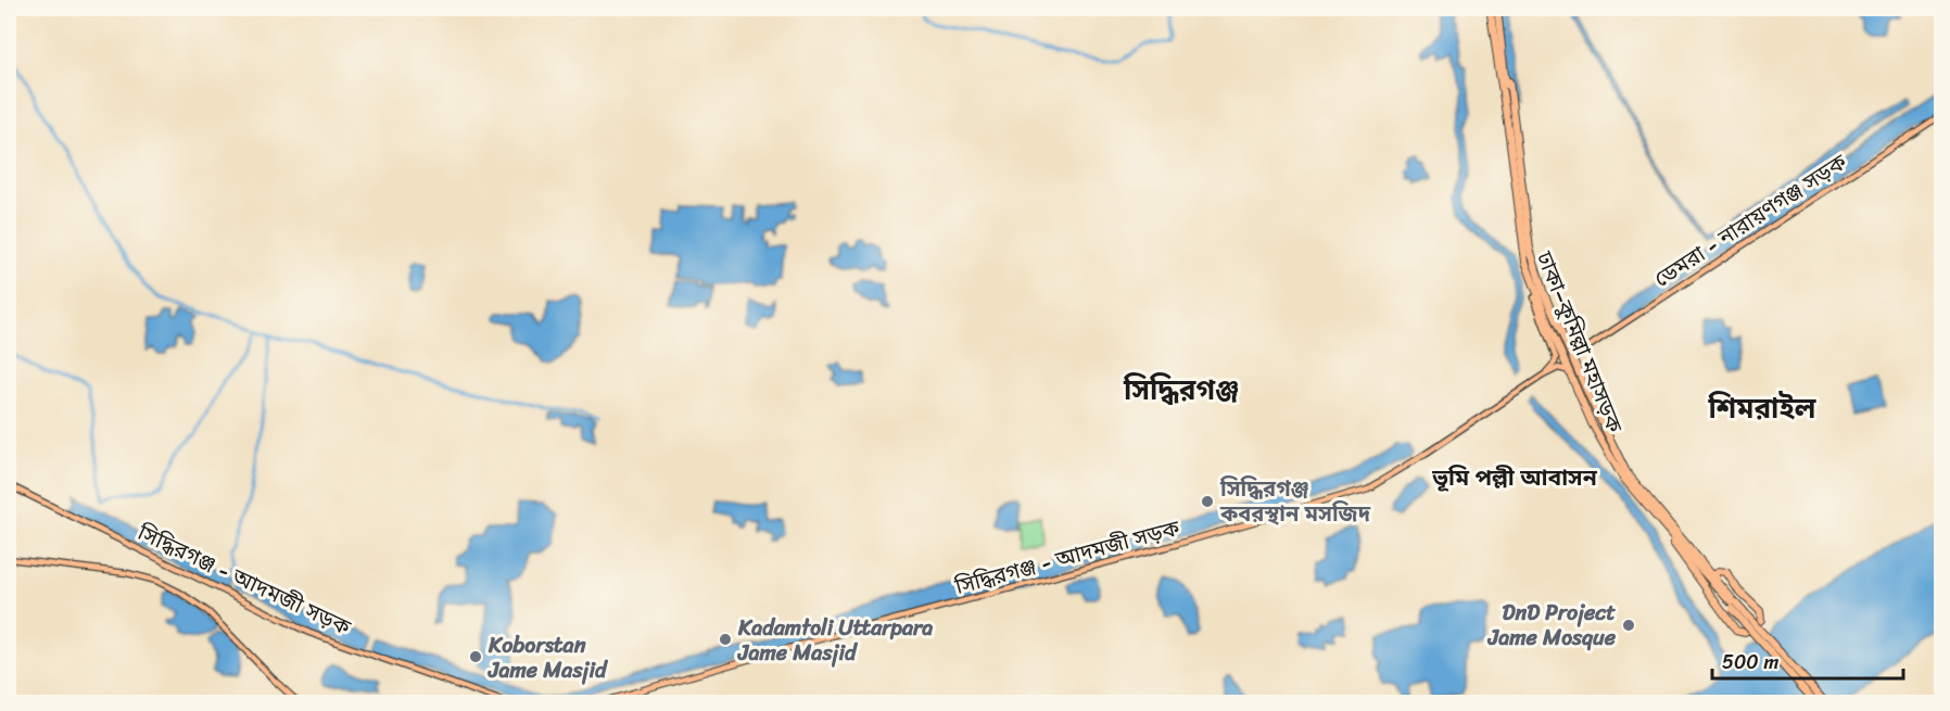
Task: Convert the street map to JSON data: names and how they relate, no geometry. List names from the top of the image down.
{
  "streets": {
    "highway": ["ঢাকা–কুমিল্লা মহাসড়ক"],
    "main road": ["ডেমরা - নারায়ণগঞ্জ সড়ক", "সিদ্ধিরগঞ্জ - আদমজী সড়ক"]
  },
  "districts": ["সিদ্ধিরগঞ্জ", "শিমরাইল", "ভূমি পল্লী আবাসন"],
  "places": [
    "সিদ্ধিরগঞ্জ কবরস্থান মসজিদ",
    "DnD Project Jame Mosque",
    "Kadamtoli Uttarpara Jame Masjid",
    "Koborstan Jame Masjid"
  ],
  "scale_bar": "500 m"
}
